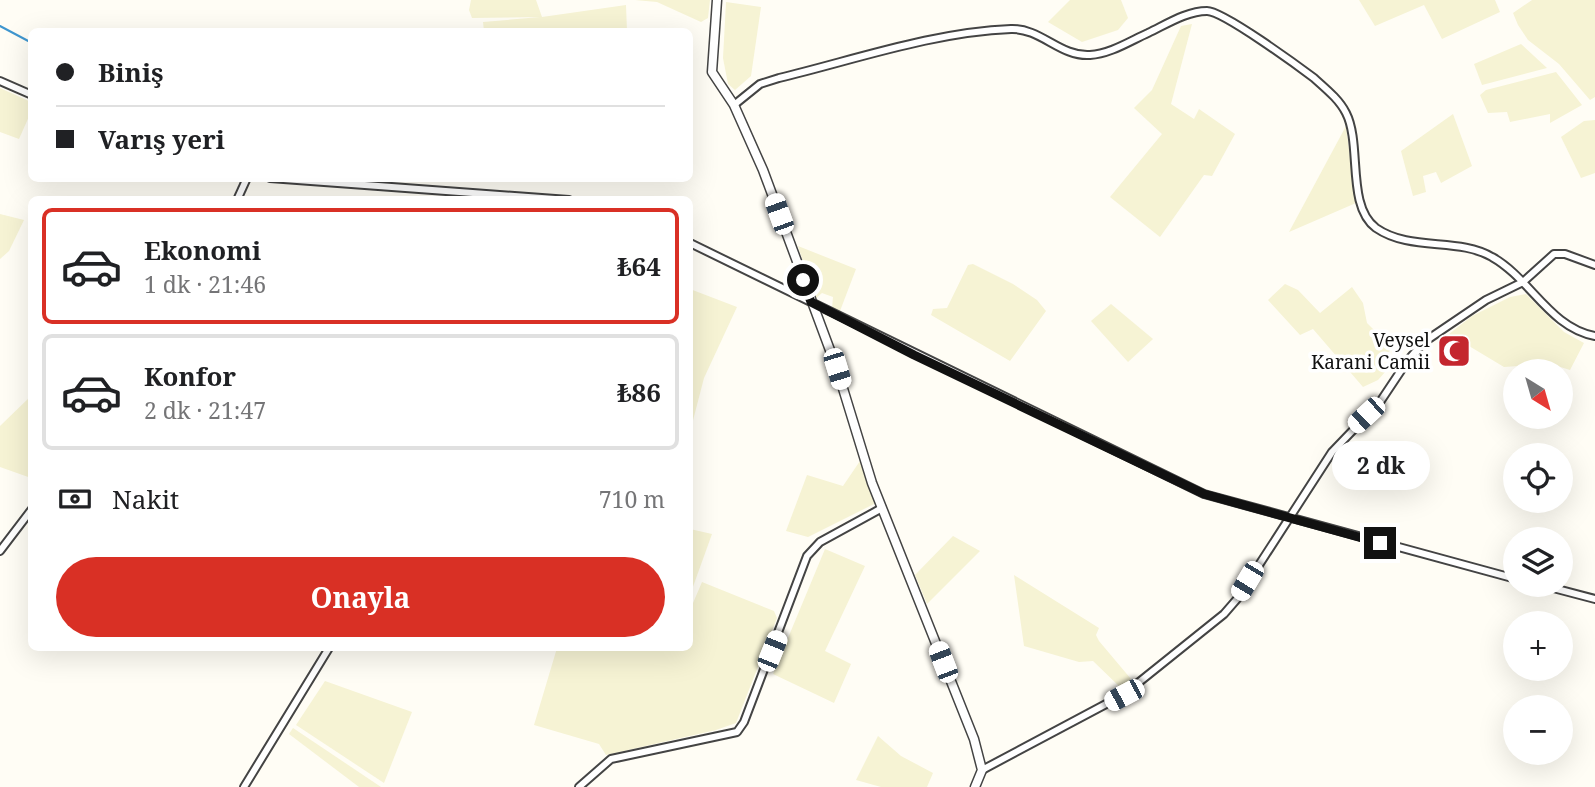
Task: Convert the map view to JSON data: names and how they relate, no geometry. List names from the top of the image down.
{
  "places": {
    "mosque": ["Veysel Karani Camii"]
  },
  "north": "bottom right",
  "page": {
    "banner": ["Biniş", "Varış yeri"],
    "list": [
      {
        "name": "Ekonomi",
        "note": "1 dk · 21:46",
        "value": "₺64"
      },
      {
        "name": "Konfor",
        "note": "2 dk · 21:47",
        "value": "₺86"
      }
    ],
    "map_buttons": ["+", "−"],
    "bubble": "2 dk",
    "pay": ["Nakit", "710 m"],
    "buttons": "Onayla"
  }
}
